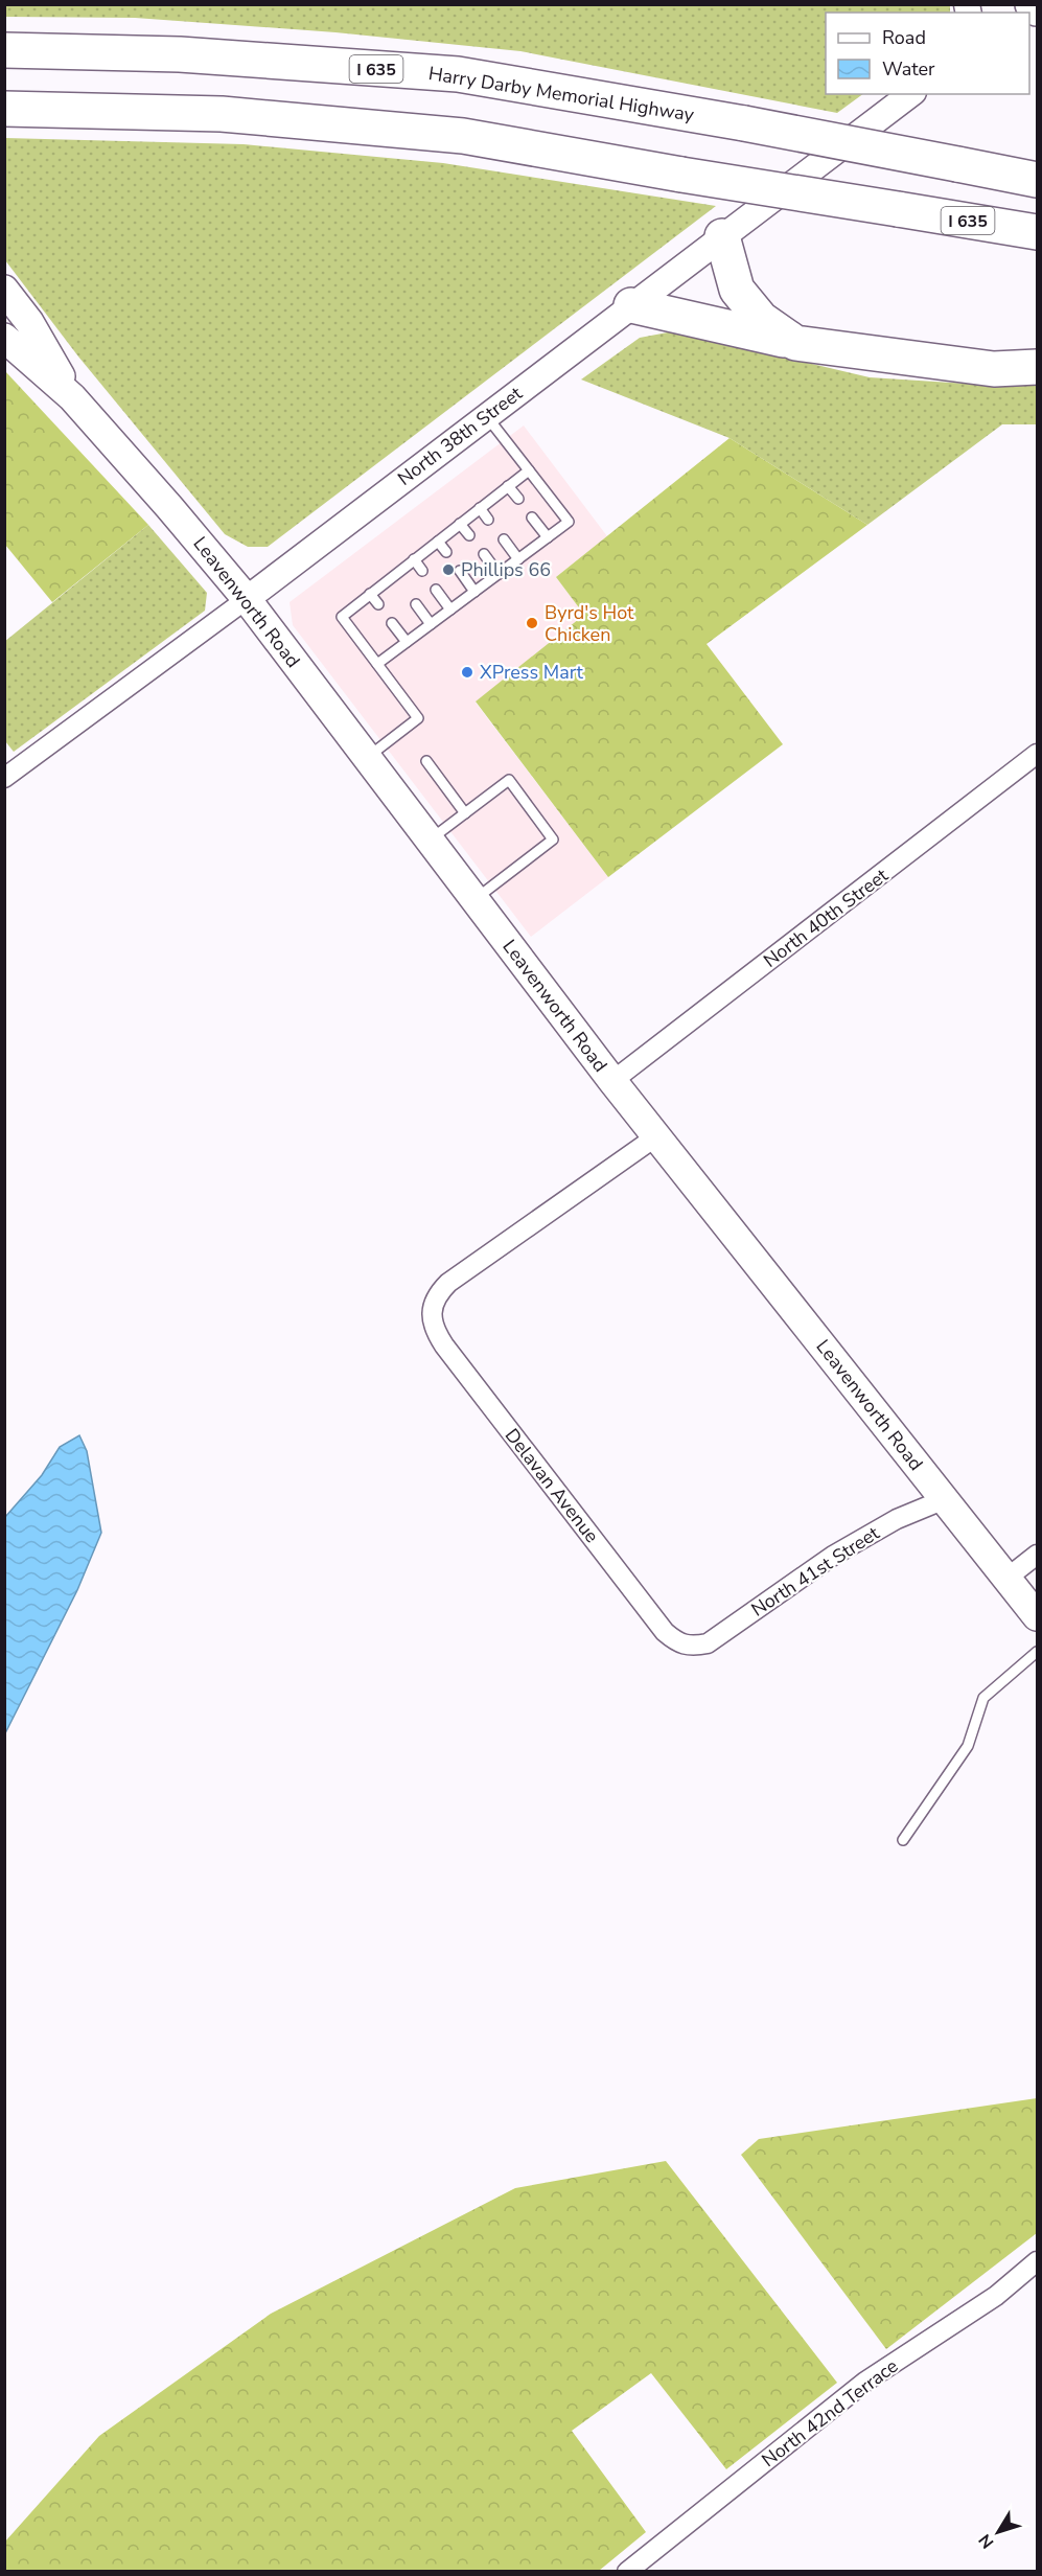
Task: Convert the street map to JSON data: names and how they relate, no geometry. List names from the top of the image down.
{
  "streets": {
    "highway": ["I 635", "Harry Darby Memorial Highway"],
    "main road": ["Leavenworth Road"],
    "street": [
      "North 38th Street",
      "North 40th Street",
      "Delavan Avenue",
      "North 41st Street",
      "North 42nd Terrace"
    ]
  },
  "crossings": [
    ["North 38th Street", "Leavenworth Road"],
    ["Leavenworth Road", "North 40th Street"],
    ["Leavenworth Road", "Delavan Avenue"],
    ["Leavenworth Road", "North 41st Street"],
    ["Delavan Avenue", "North 41st Street"]
  ],
  "places": ["Phillips 66", "Byrd's Hot Chicken", "XPress Mart"],
  "legend": ["Road", "Water"],
  "north": "bottom left"
}
